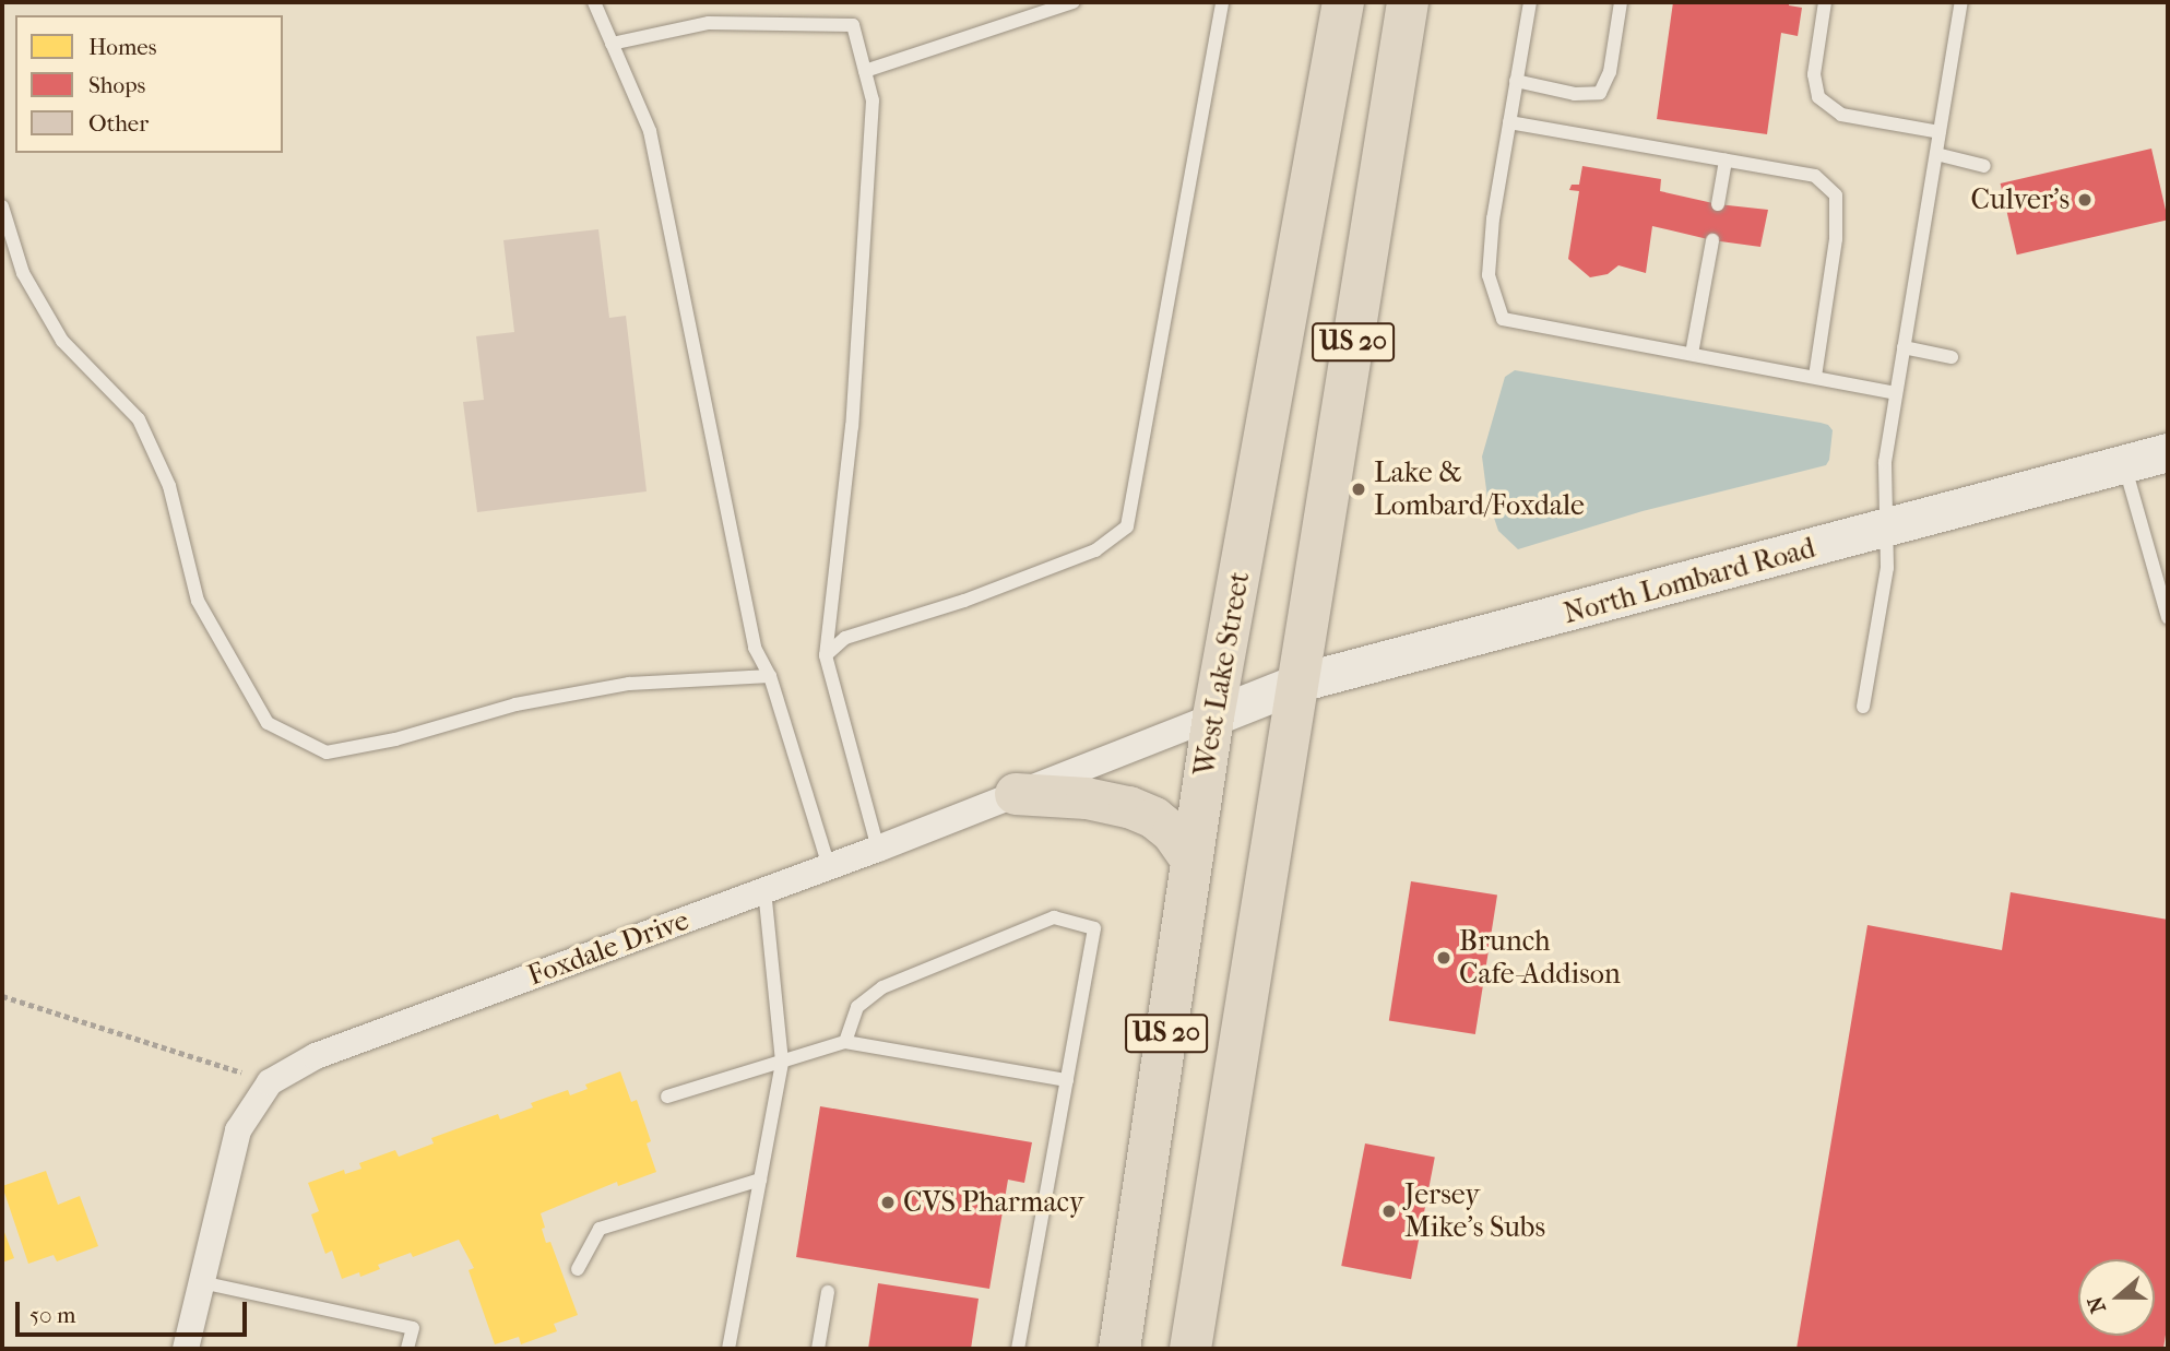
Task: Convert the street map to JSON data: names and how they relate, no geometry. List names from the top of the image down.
{
  "streets": {
    "main road": ["US 20", "West Lake Street"],
    "street": ["North Lombard Road", "Foxdale Drive"]
  },
  "crossings": [
    ["US 20", "North Lombard Road"],
    ["North Lombard Road", "West Lake Street"],
    ["North Lombard Road", "Foxdale Drive"],
    ["West Lake Street", "Foxdale Drive"]
  ],
  "places": [
    "Culver's",
    "Lake & Lombard/Foxdale",
    "Brunch Cafe-Addison",
    "CVS Pharmacy",
    "Jersey Mike's Subs"
  ],
  "legend": ["Homes", "Shops", "Other"],
  "scale_bar": "50 m",
  "north": "left"
}
